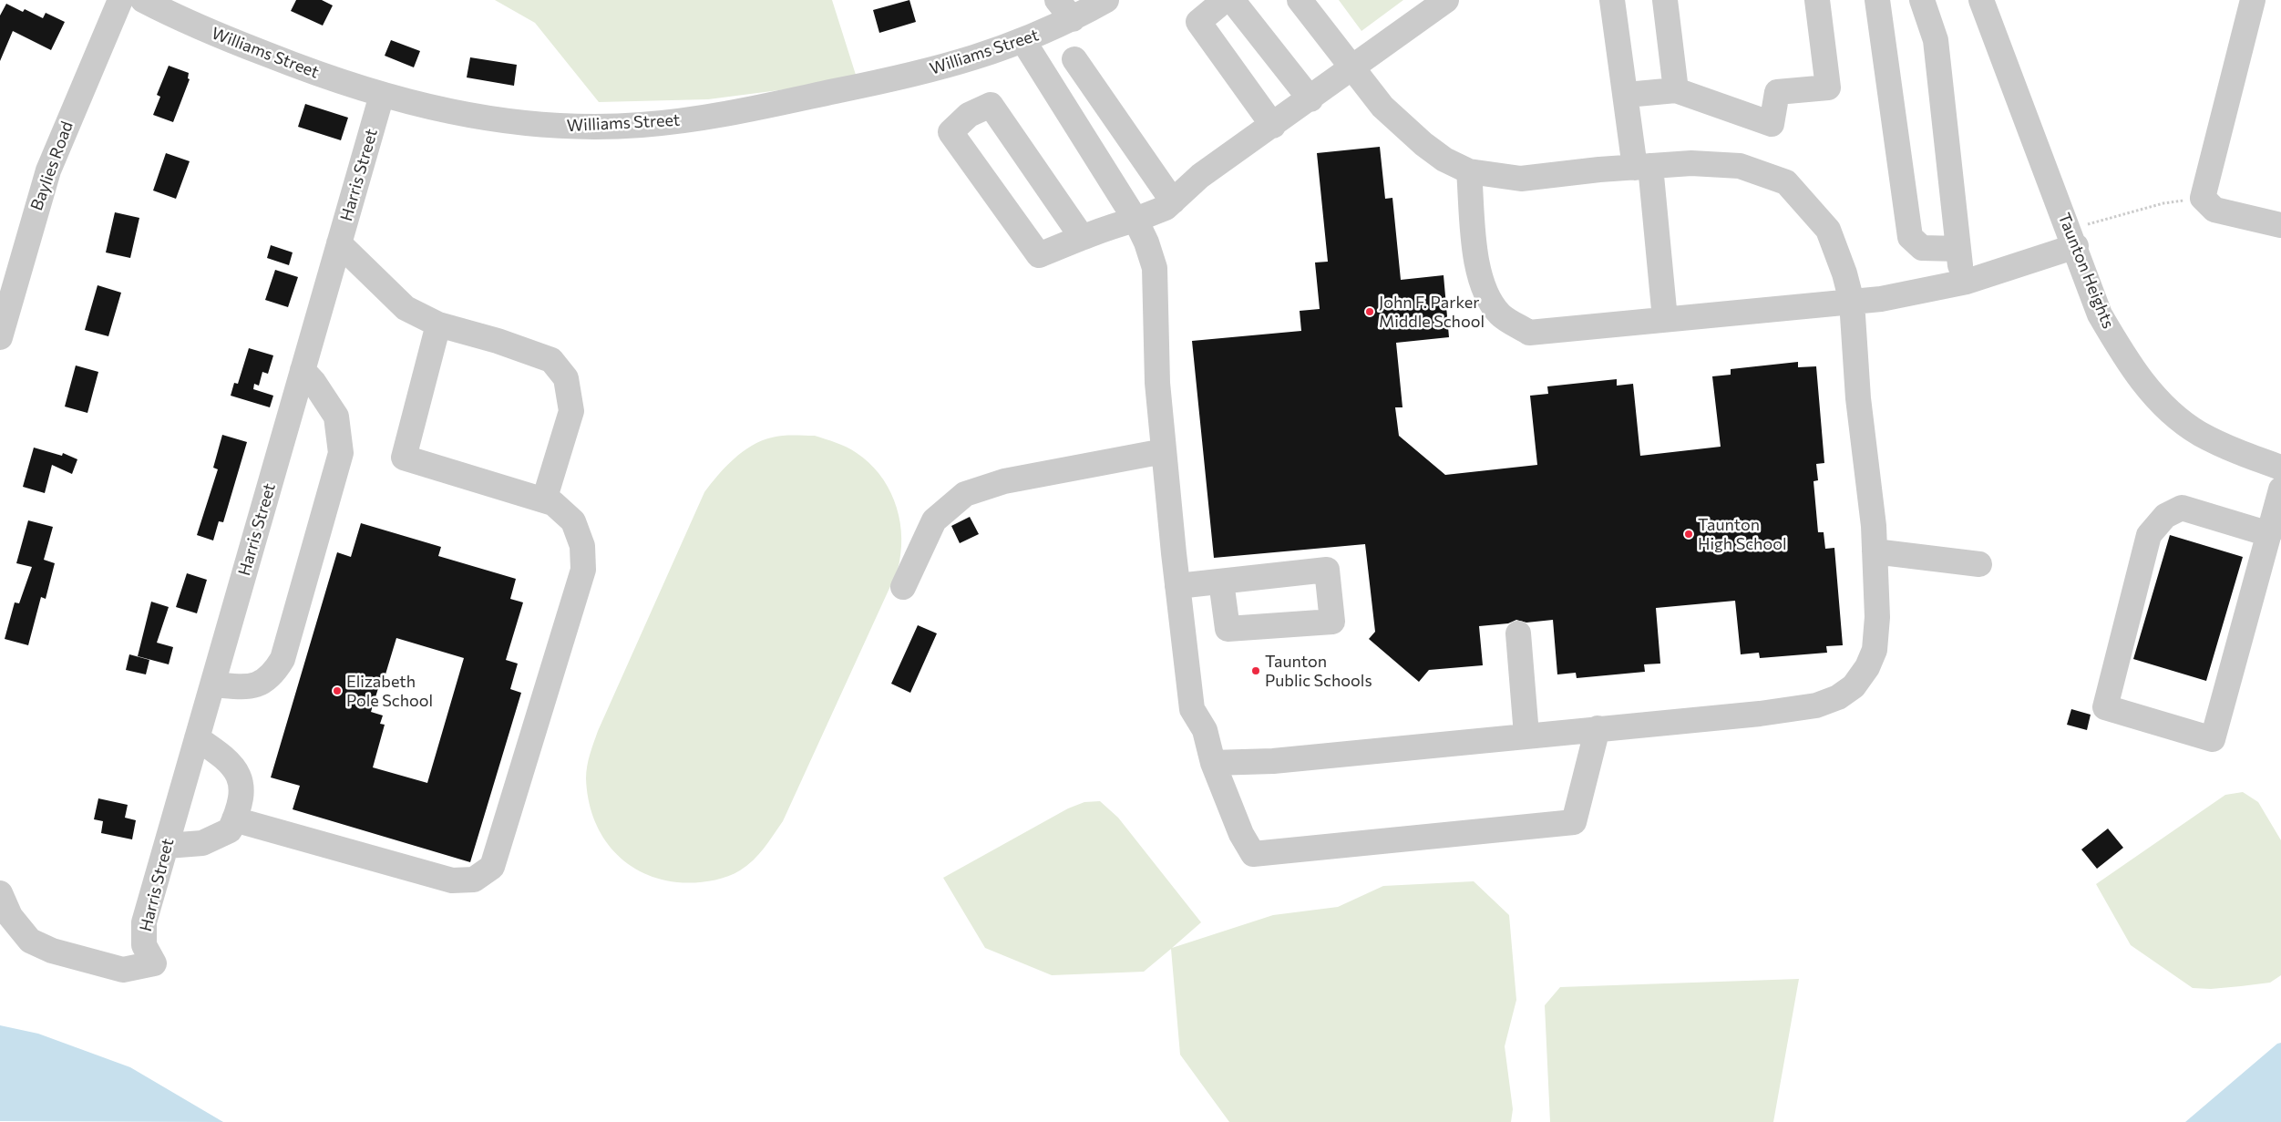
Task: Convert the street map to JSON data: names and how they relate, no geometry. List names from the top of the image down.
{
  "streets": {
    "street": [
      "Williams Street",
      "Baylies Road",
      "Harris Street",
      "Taunton Heights"
    ]
  },
  "crossings": [
    ["Williams Street", "Harris Street"]
  ],
  "places": [
    "John F. Parker Middle School",
    "Taunton High School",
    "Taunton Public Schools",
    "Elizabeth Pole School"
  ]
}
